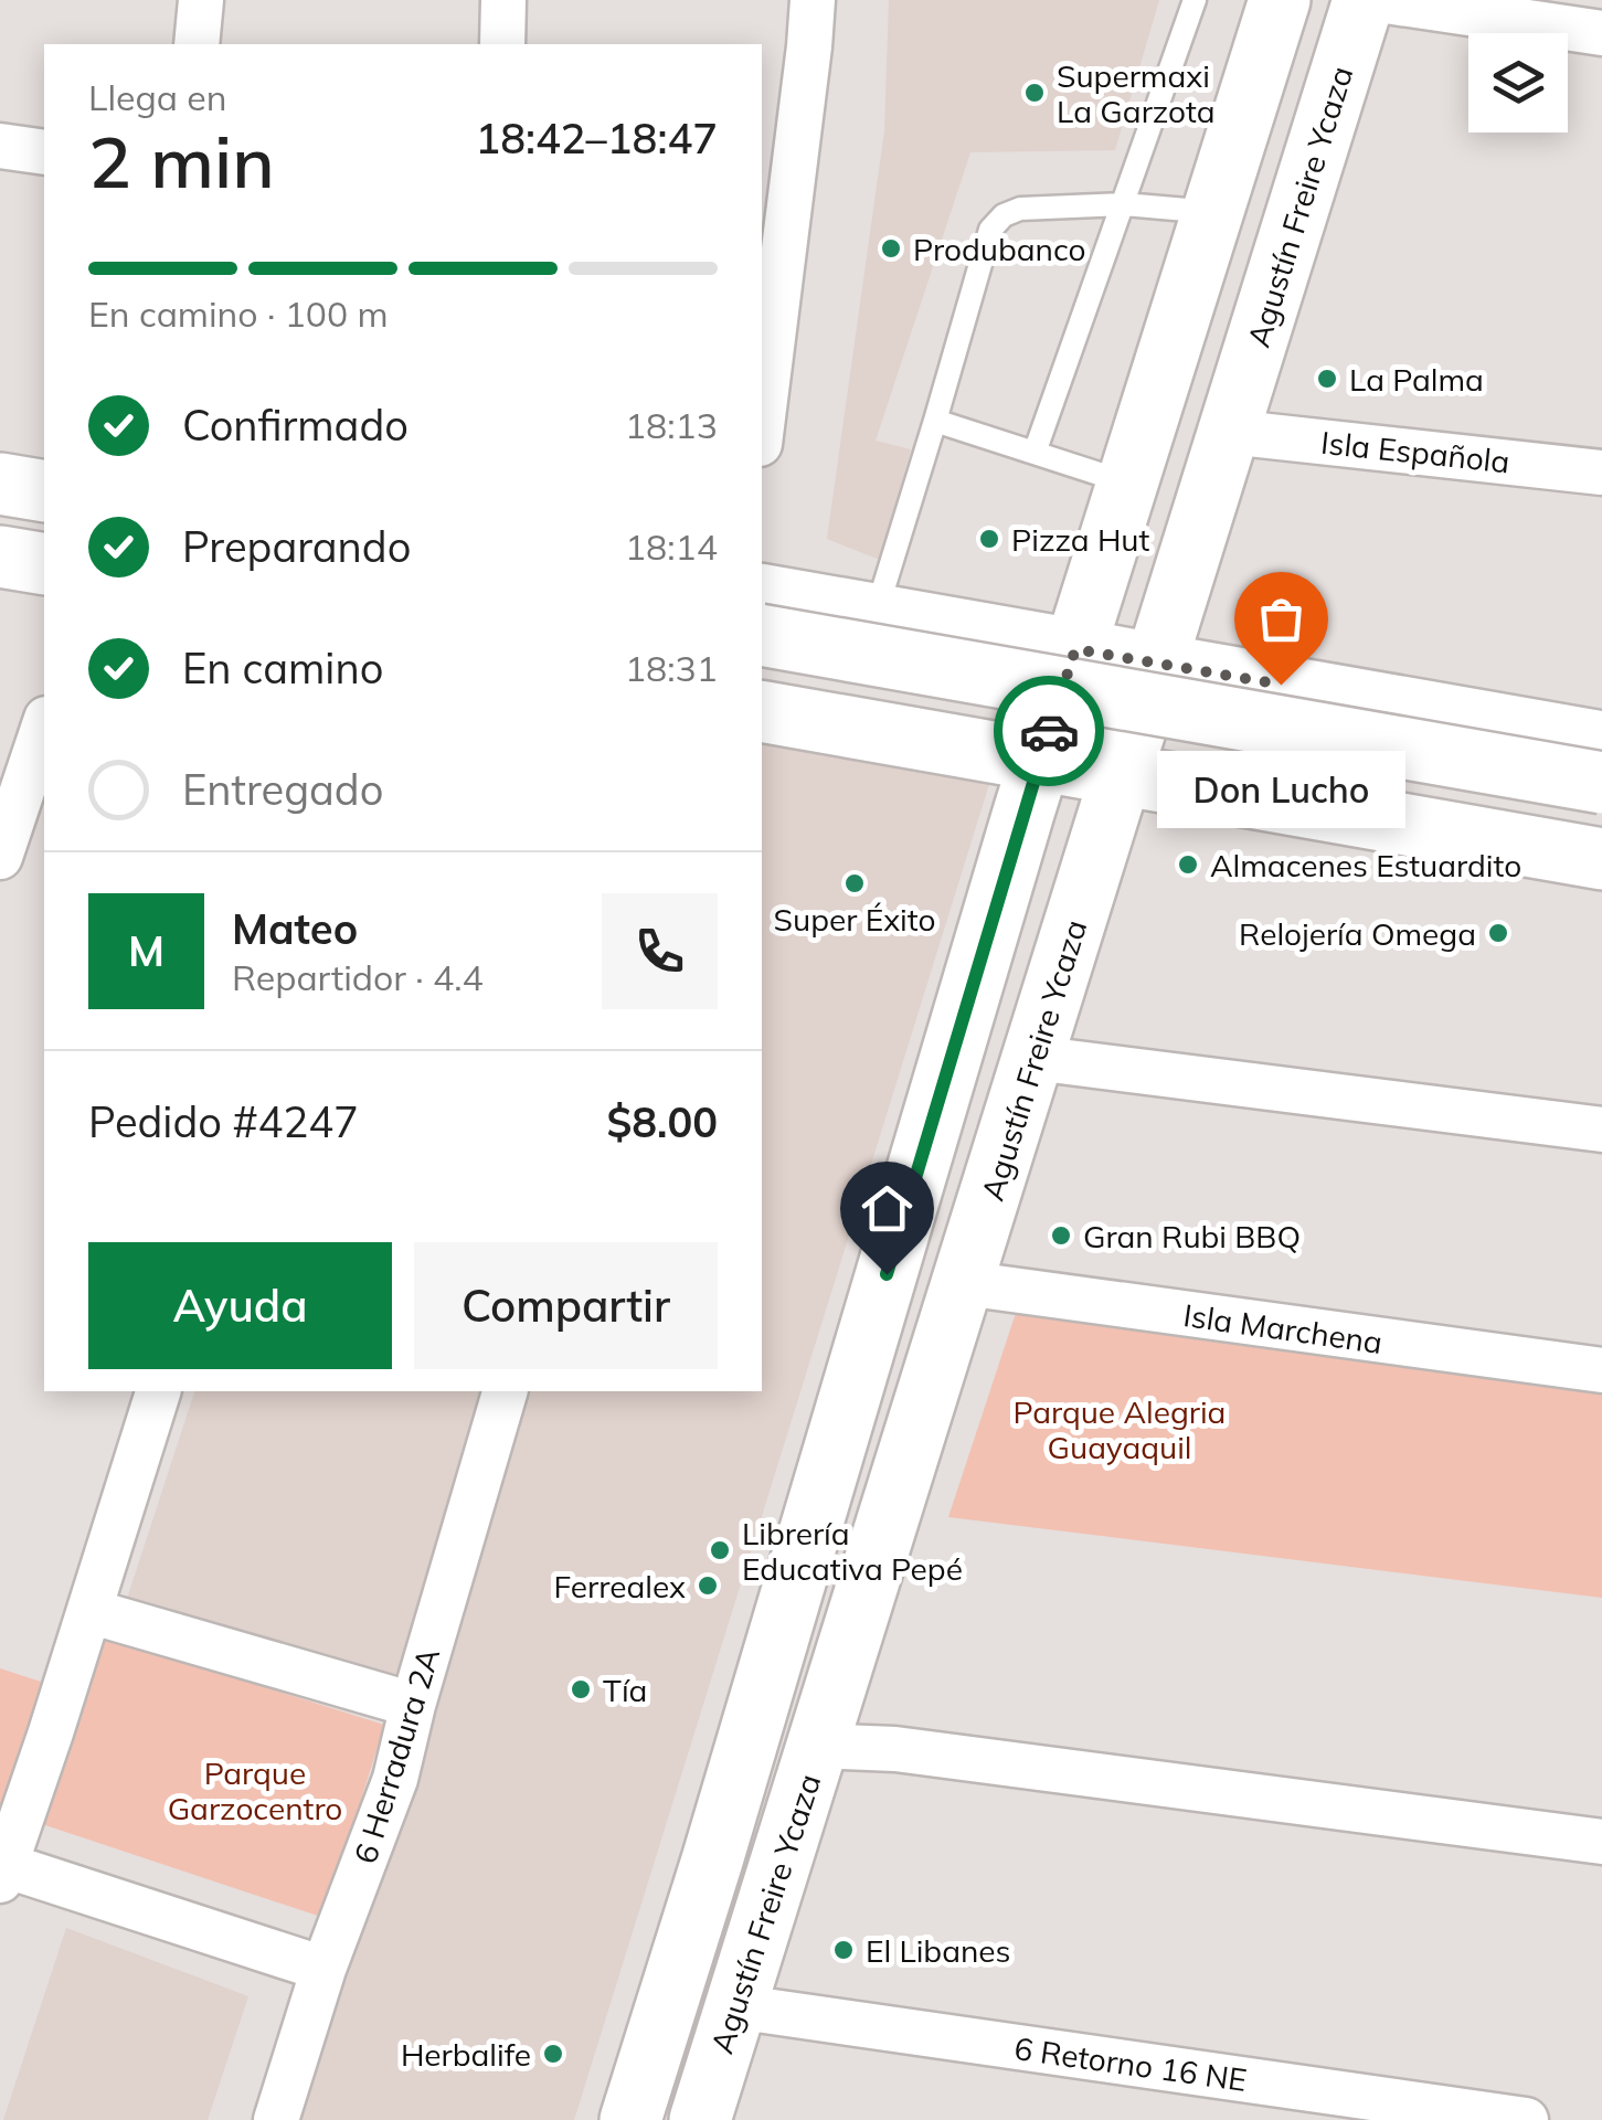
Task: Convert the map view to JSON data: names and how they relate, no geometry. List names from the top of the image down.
{
  "streets": {
    "main road": ["Agustín Freire Ycaza"],
    "street": [
      "Isla Española",
      "Isla Marchena",
      "6 Herradura 2A",
      "6 Retorno 16 NE"
    ]
  },
  "crossings": [
    ["Agustín Freire Ycaza", "Isla Española"],
    ["Agustín Freire Ycaza", "Isla Marchena"],
    ["Agustín Freire Ycaza", "6 Retorno 16 NE"]
  ],
  "parks": ["Parque Alegria Guayaquil", "Parque Garzocentro"],
  "places": [
    "Supermaxi La Garzota",
    "Produbanco",
    "La Palma",
    "Pizza Hut",
    "Don Lucho",
    "Almacenes Estuardito",
    "Super Éxito",
    "Relojería Omega",
    "Gran Rubi BBQ",
    "Librería Educativa Pepé",
    "Ferrealex",
    "Tía",
    "El Libanes",
    "Herbalife"
  ],
  "page": {
    "heading": ["2 min", "Llega en", "18:42–18:47"],
    "panel": [
      "Mateo",
      "Repartidor · 4.4",
      "Pedido #4247",
      "$8.00"
    ],
    "bar": "En camino · 100 m",
    "list": [
      ["Confirmado", "18:13"],
      ["Preparando", "18:14"],
      ["En camino", "18:31"],
      "Entregado"
    ],
    "bubble": "Don Lucho",
    "round": "M",
    "buttons": ["Ayuda", "Compartir"]
  }
}
